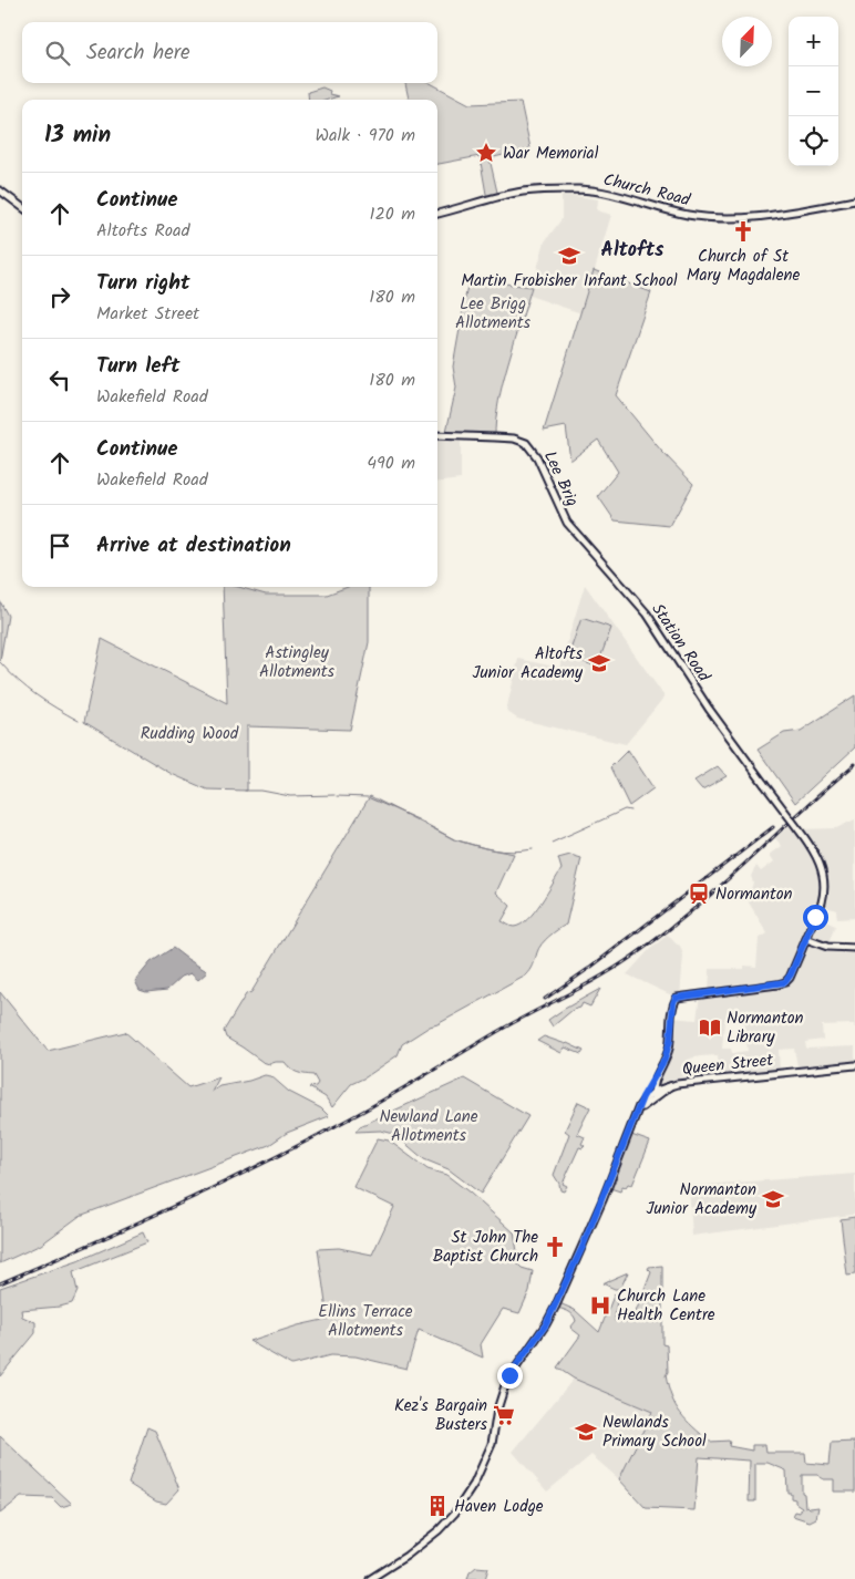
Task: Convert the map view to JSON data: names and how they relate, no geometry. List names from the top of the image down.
{
  "streets": {
    "street": [
      "Church Road",
      "Lee Brig",
      "Station Road",
      "Queen Street"
    ]
  },
  "crossings": [
    ["Lee Brig", "Station Road"]
  ],
  "districts": ["Altofts"],
  "parks": [
    "Lee Brigg Allotments",
    "Astingley Allotments",
    "Rudding Wood",
    "Newland Lane Allotments",
    "Ellins Terrace Allotments"
  ],
  "places": {
    "place": ["War Memorial"],
    "church": ["Church of St Mary Magdalene", "St John The Baptist Church"],
    "school or university": [
      "Martin Frobisher Infant School",
      "Altofts Junior Academy",
      "Normanton Junior Academy",
      "Newlands Primary School"
    ],
    "station": ["Normanton"],
    "library": ["Normanton Library"],
    "hospital": ["Church Lane Health Centre"],
    "supermarket": ["Kez's Bargain Busters"],
    "building": ["Haven Lodge"]
  },
  "north": "top right",
  "page": {
    "map_buttons": ["+", "−"],
    "search": "Search here",
    "heading": ["13 min", "Walk · 970 m"],
    "list": [
      ["Continue", "Altofts Road", "120 m"],
      ["Turn right", "Market Street", "180 m"],
      ["Turn left", "Wakefield Road", "180 m"],
      ["Continue", "Wakefield Road", "490 m"],
      "Arrive at destination"
    ]
  }
}
